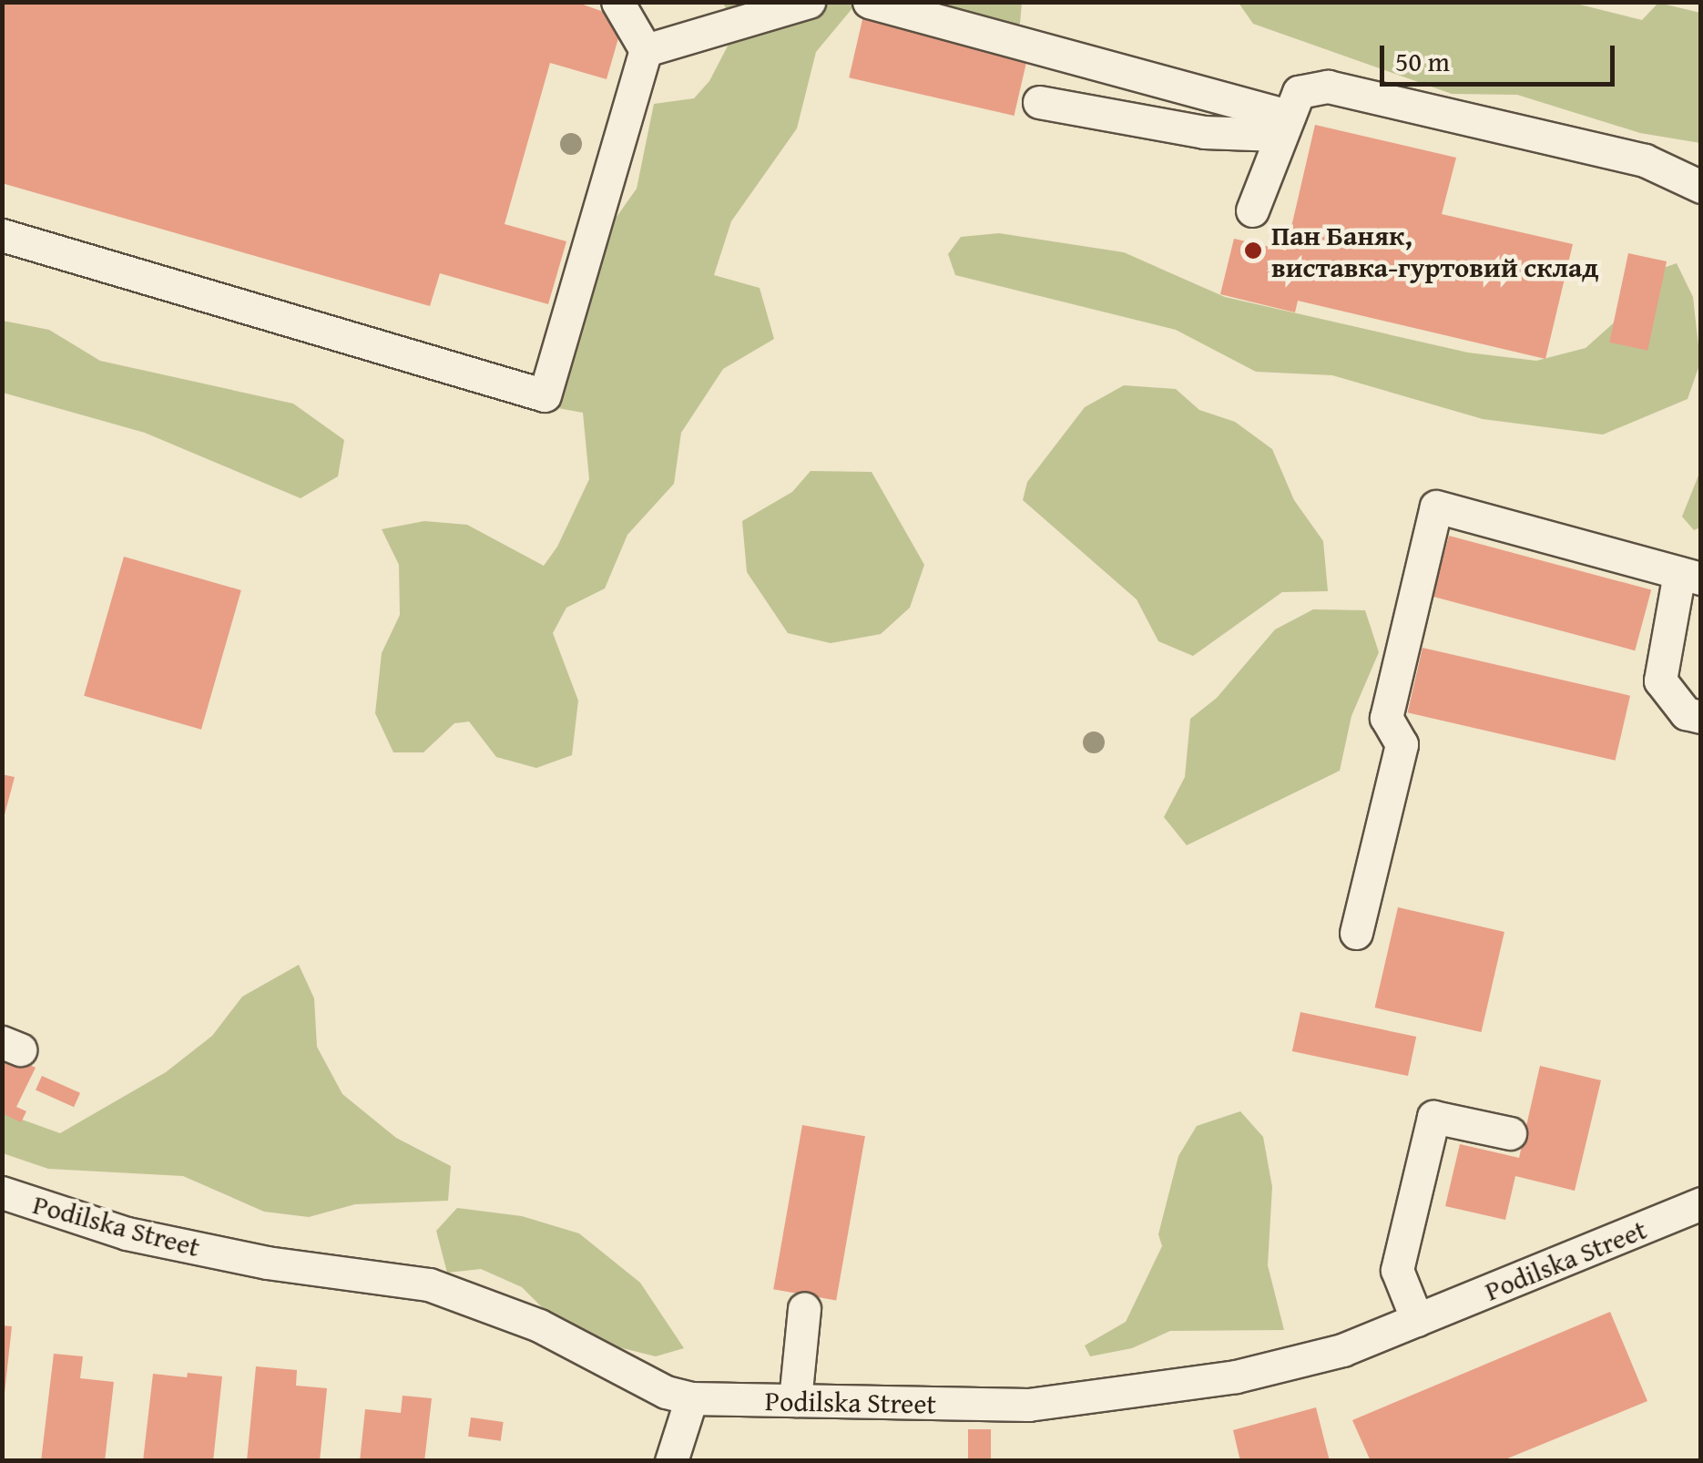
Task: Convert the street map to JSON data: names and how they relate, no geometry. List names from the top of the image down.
{
  "streets": {
    "street": ["Podilska Street"]
  },
  "places": ["Пан Баняк, виставка-гуртовий склад"],
  "scale_bar": "50 m"
}
